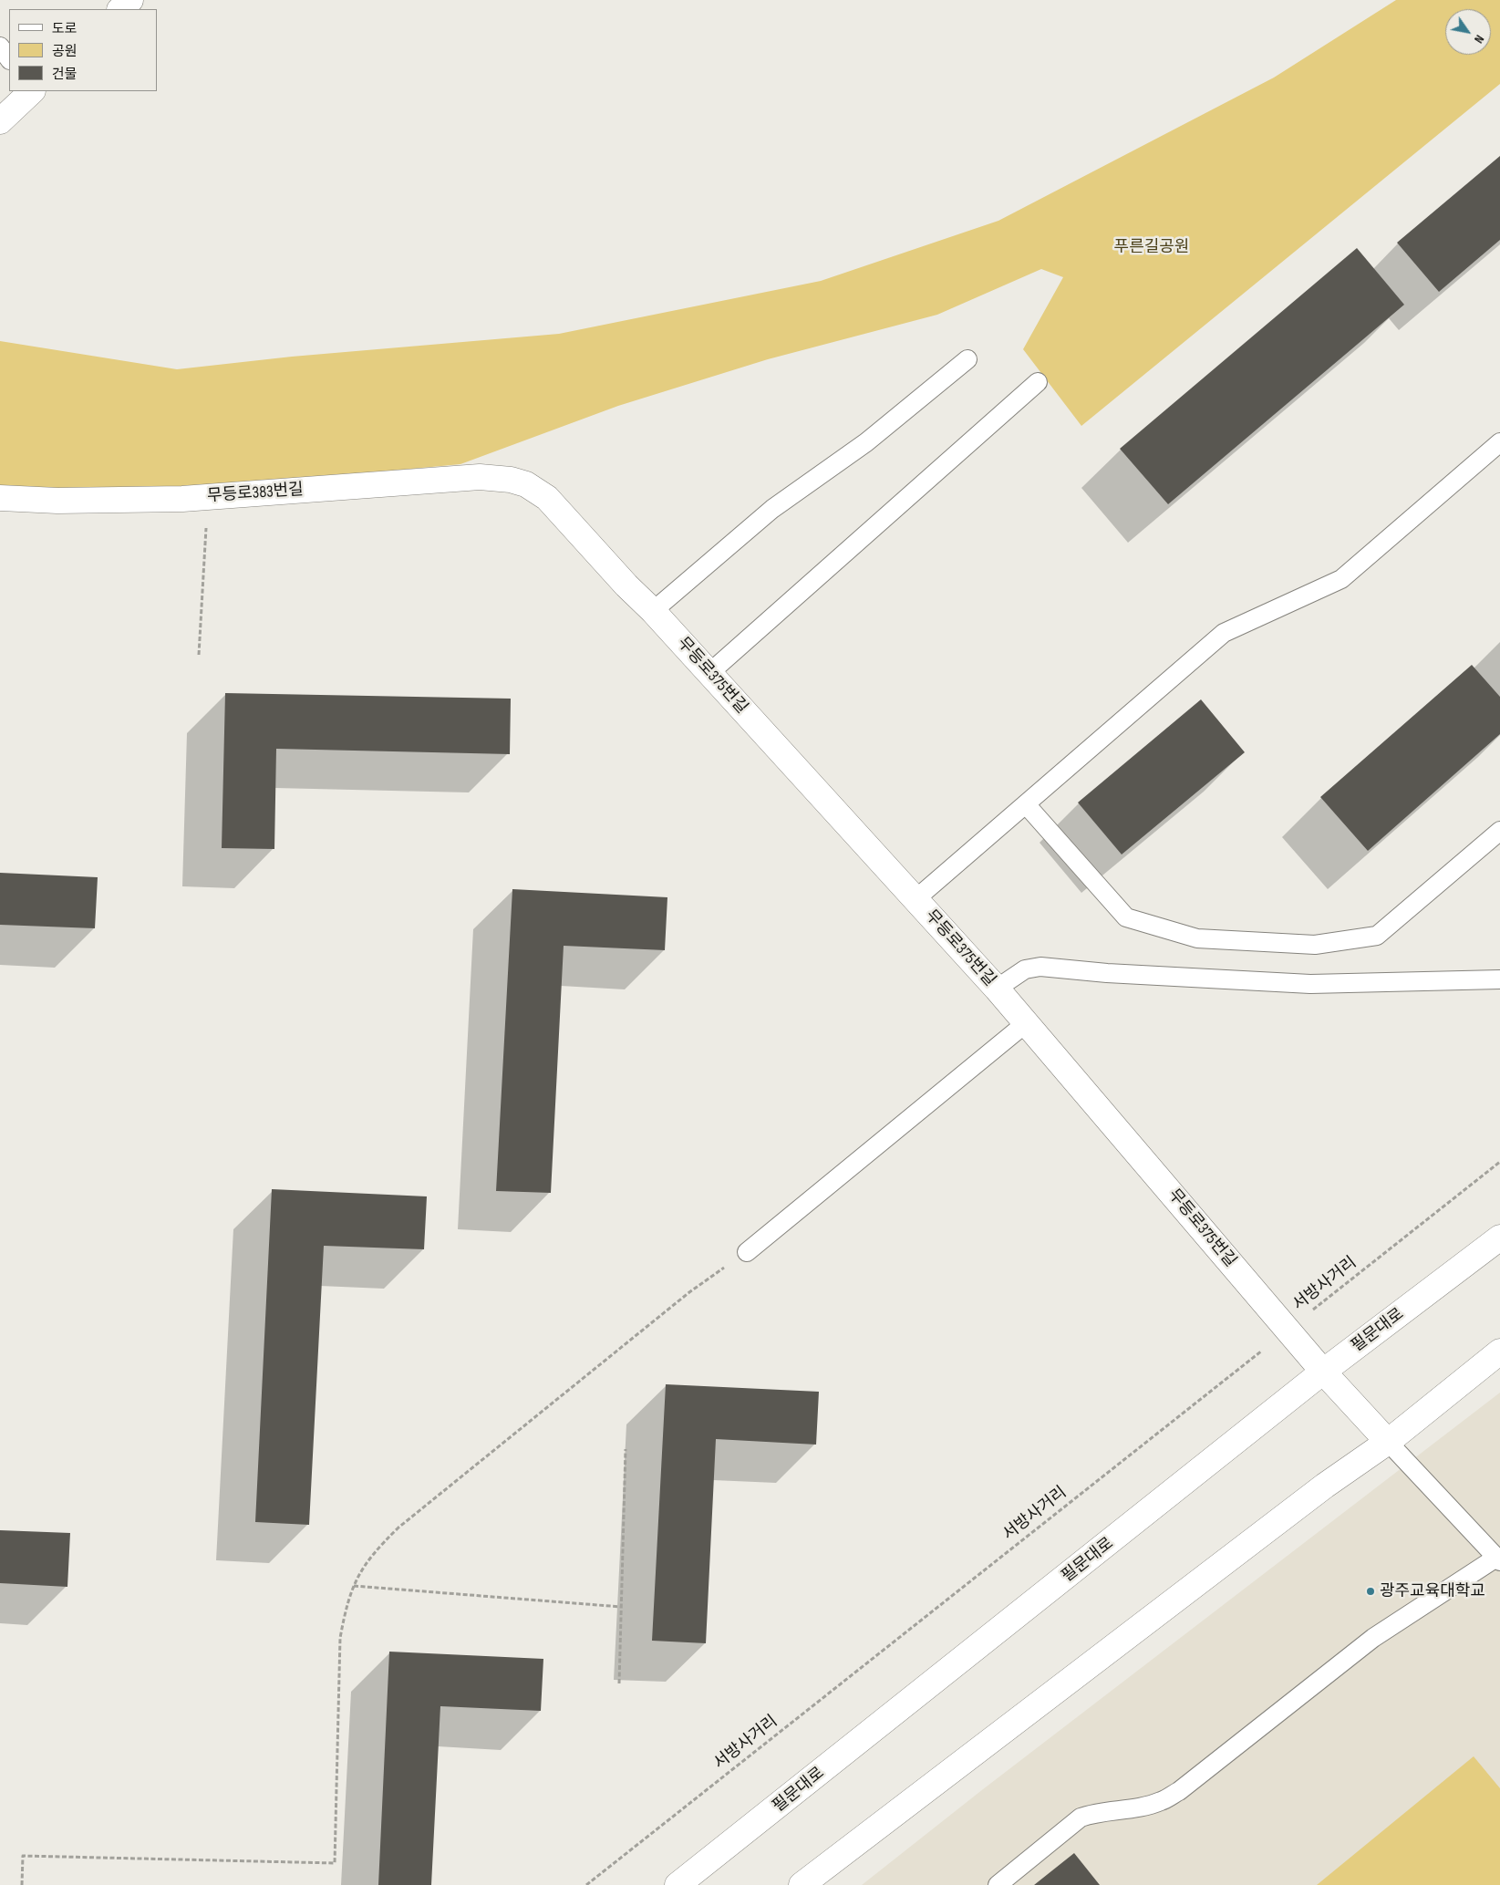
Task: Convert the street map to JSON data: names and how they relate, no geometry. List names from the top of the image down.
{
  "streets": {
    "main road": ["무등로383번길", "무등로375번길", "필문대로"],
    "path": ["서방사거리"]
  },
  "crossings": [
    ["무등로383번길", "무등로375번길"],
    ["무등로375번길", "서방사거리"],
    ["무등로375번길", "필문대로"]
  ],
  "parks": ["푸른길공원"],
  "places": ["광주교육대학교"],
  "legend": ["도로", "공원", "건물"],
  "north": "bottom right"
}
